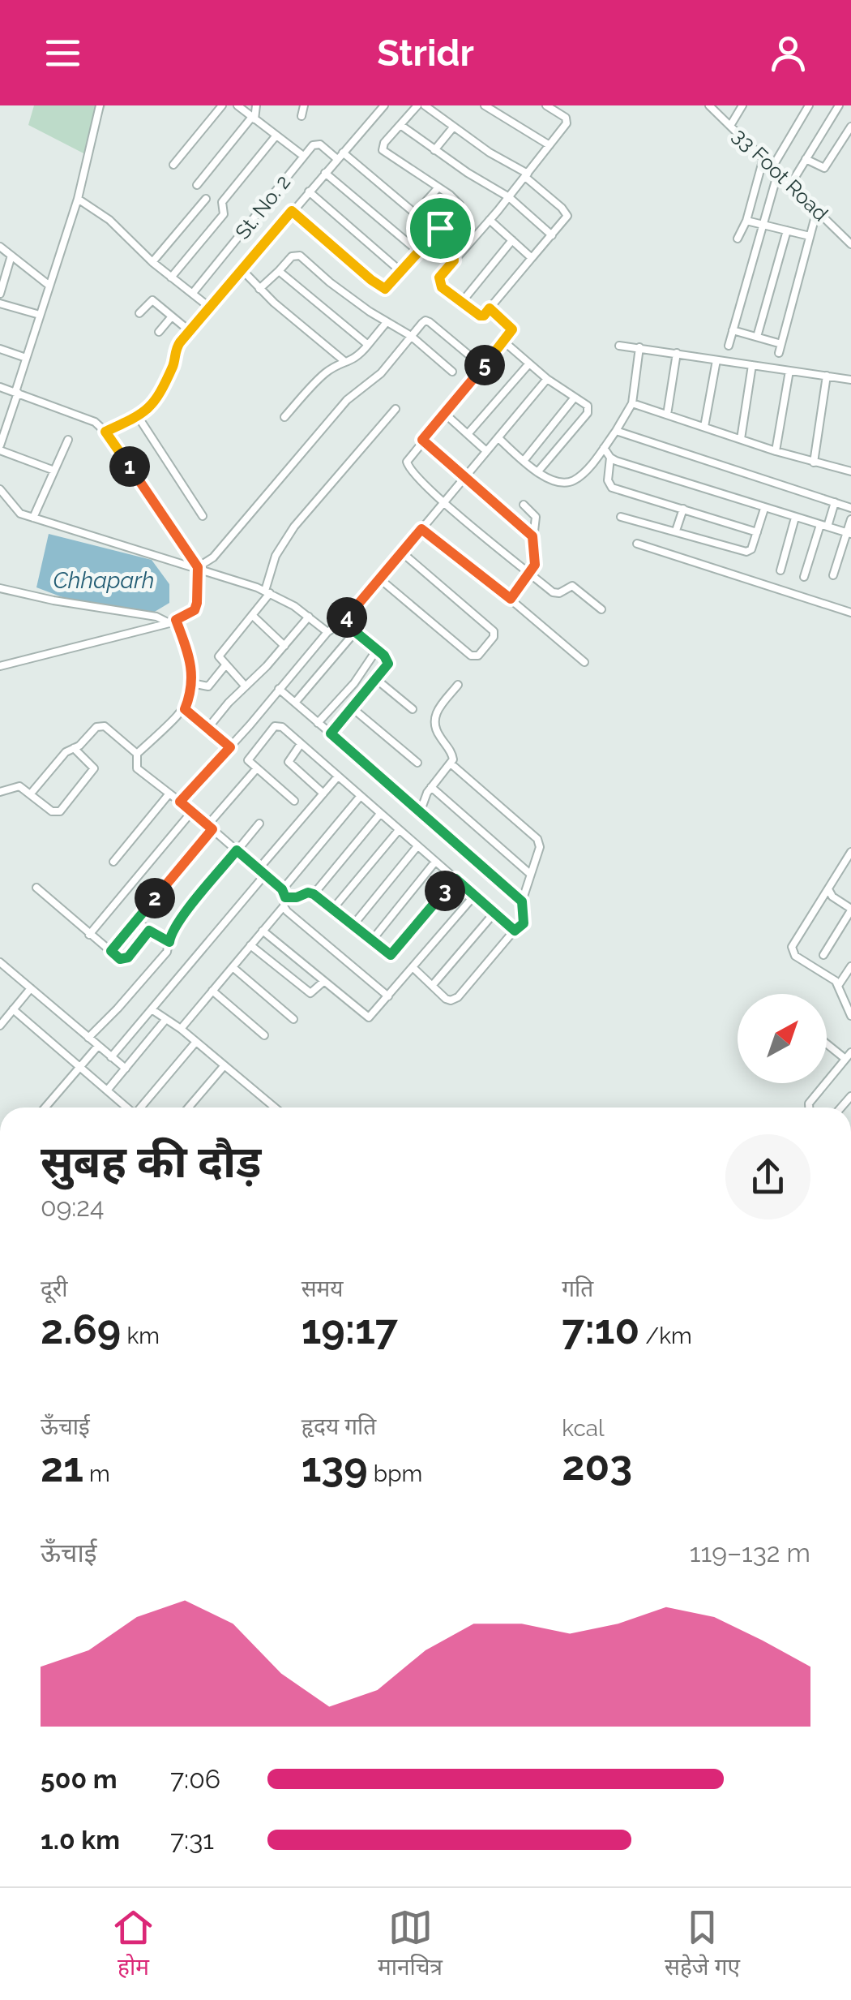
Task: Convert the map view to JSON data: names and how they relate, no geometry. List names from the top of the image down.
{
  "streets": {
    "street": ["33 Foot Road", "St. No. 2"]
  },
  "water": ["Chhaparh"],
  "north": "top right",
  "page": {
    "header": "Stridr",
    "pins": [
      "5",
      "1",
      "4",
      "3",
      "2"
    ],
    "heading": ["सुबह की दौड़", "09:24"],
    "stats": [
      ["दूरी", "2.69 km"],
      ["समय", "19:17"],
      ["गति", "7:10 /km"],
      ["ऊँचाई", "21 m"],
      ["हृदय गति", "139 bpm"],
      ["kcal", "203"]
    ],
    "chart": ["ऊँचाई", "119–132 m"],
    "list": [
      {
        "name": "500 m",
        "note": "7:06"
      },
      {
        "name": "1.0 km",
        "note": "7:31"
      }
    ],
    "tabs": ["होम", "मानचित्र", "सहेजे गए"]
  }
}
